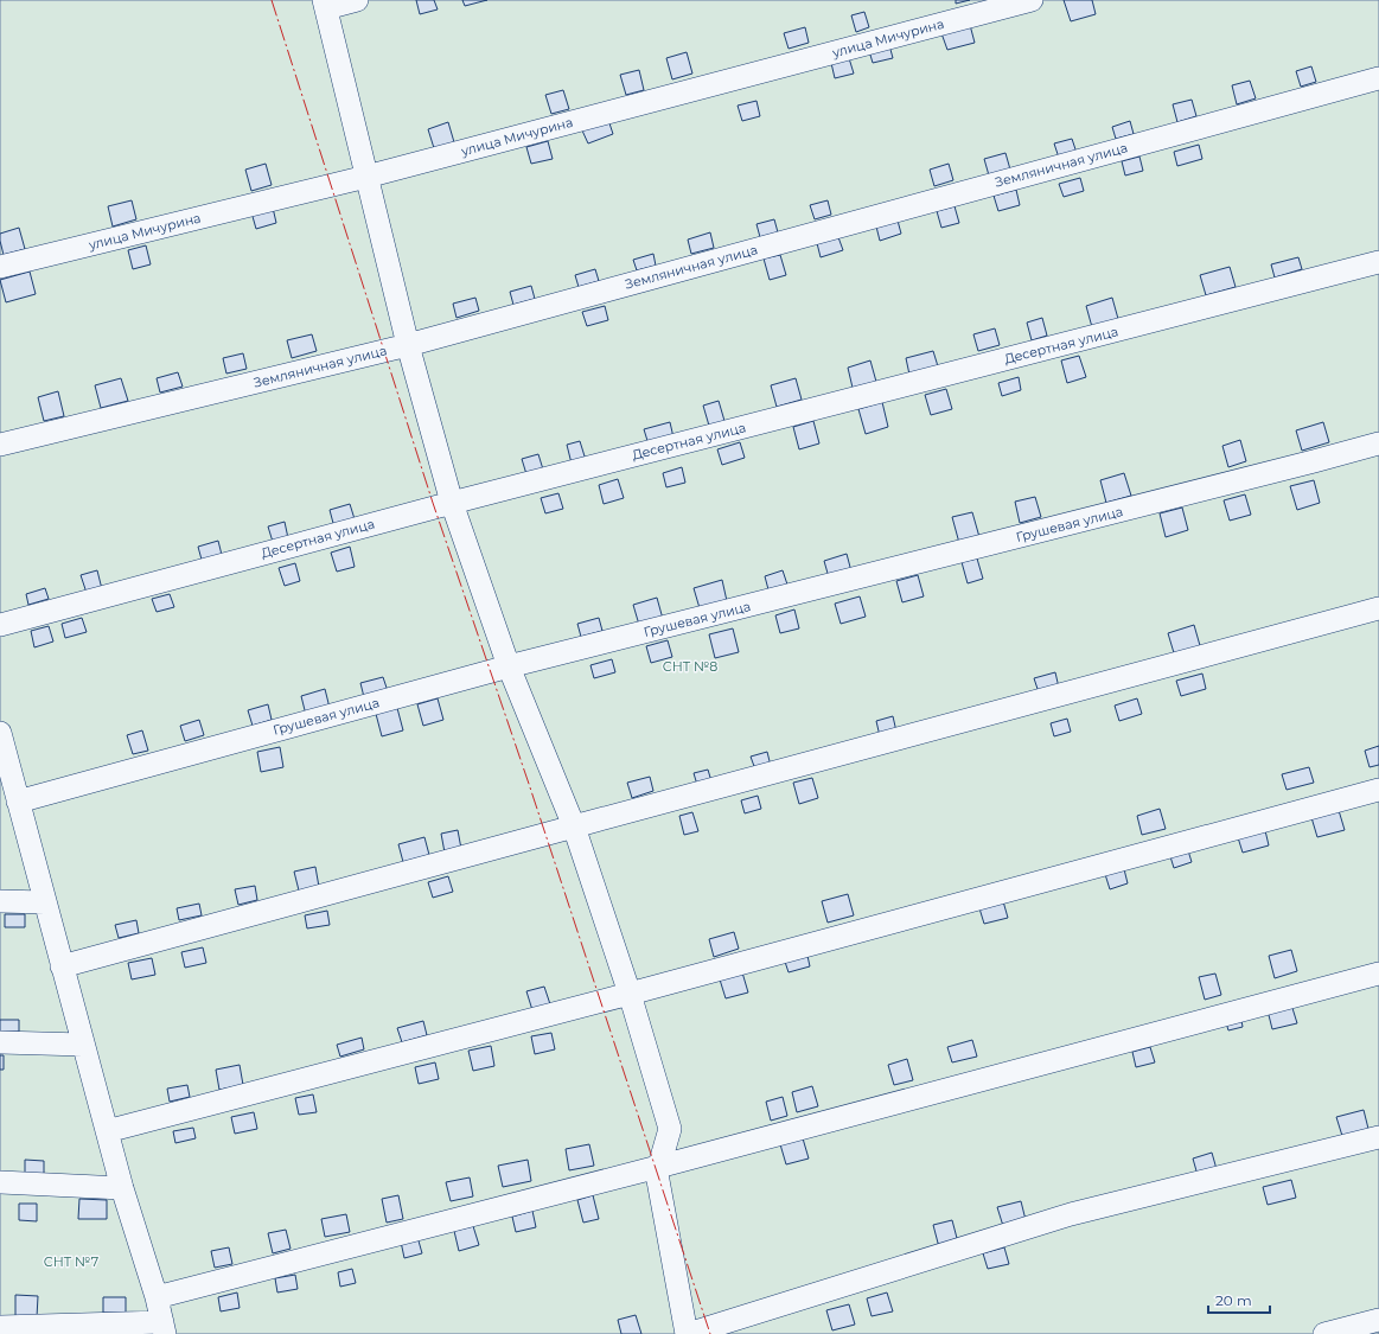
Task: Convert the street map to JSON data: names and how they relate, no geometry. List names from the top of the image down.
{
  "streets": {
    "street": [
      "улица Мичурина",
      "Земляничная улица",
      "Десертная улица",
      "Грушевая улица"
    ]
  },
  "parks": ["СНТ №8", "СНТ №7"],
  "scale_bar": "20 m"
}
